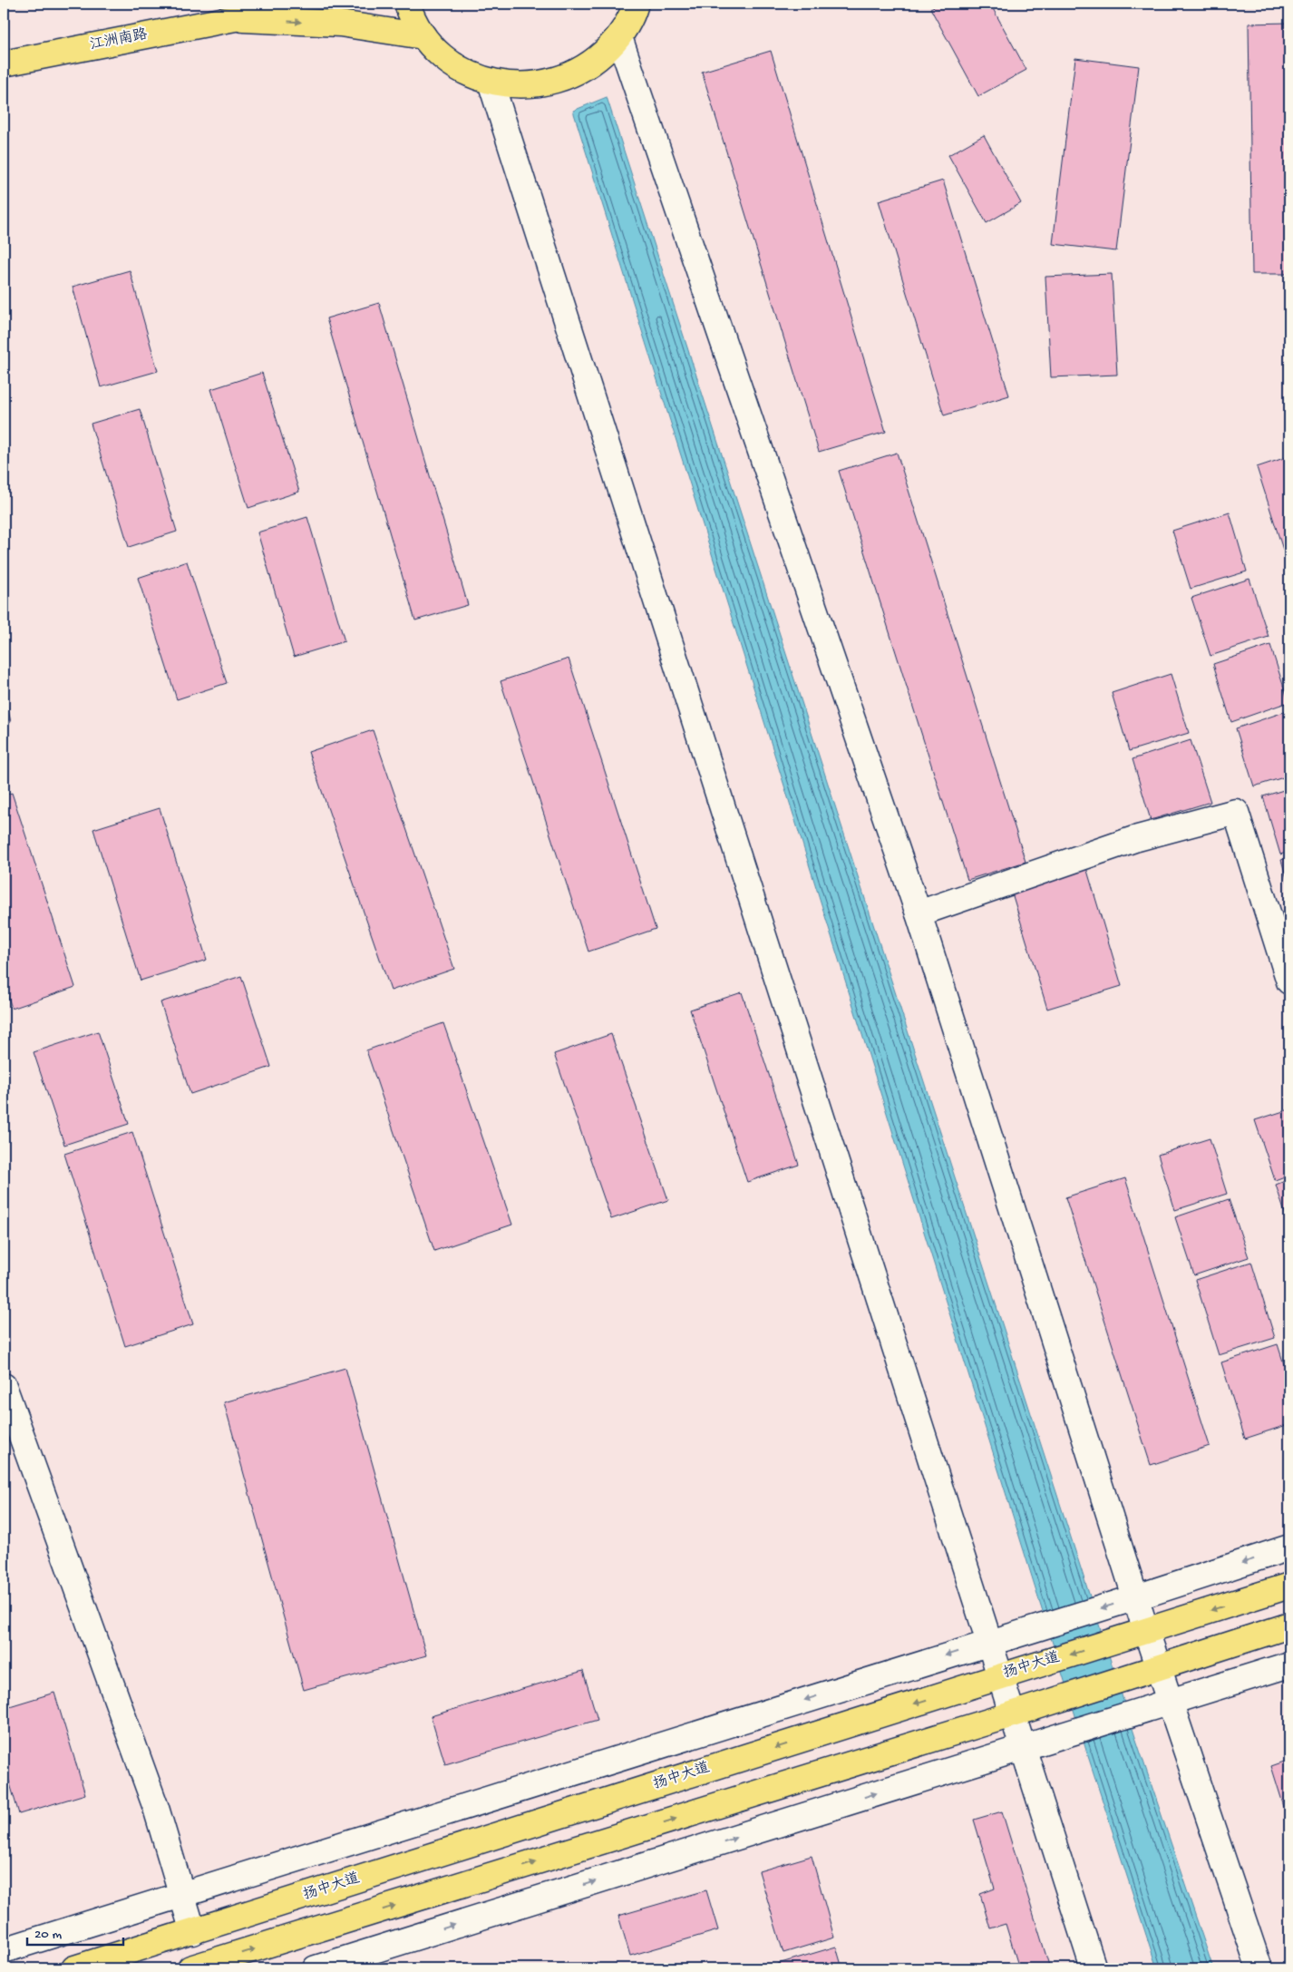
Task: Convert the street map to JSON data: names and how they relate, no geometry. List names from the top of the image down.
{
  "streets": {
    "main road": ["江洲南路", "扬中大道"]
  },
  "scale_bar": "20 m"
}
